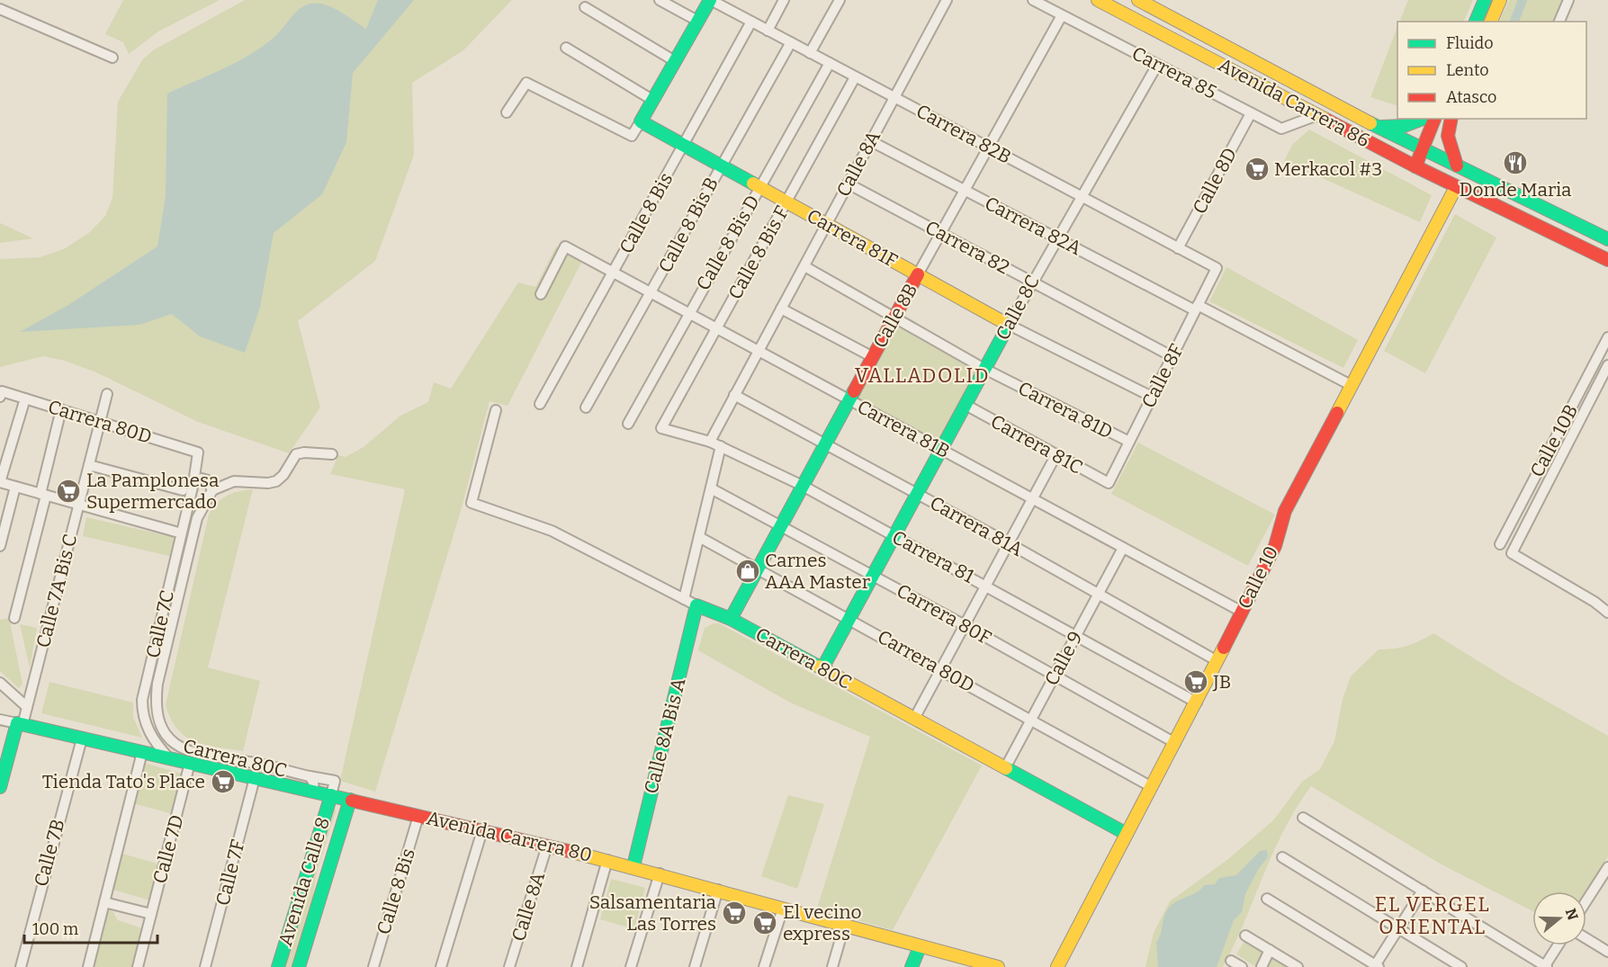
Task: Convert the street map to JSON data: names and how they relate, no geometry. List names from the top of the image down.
{
  "streets": {
    "street": [
      "Carrera 85",
      "Avenida Carrera 86",
      "Carrera 82B",
      "Calle 8A",
      "Calle 8D",
      "Calle 8 Bis",
      "Calle 8 Bis B",
      "Carrera 82A",
      "Carrera 81F",
      "Calle 8 Bis D",
      "Carrera 82",
      "Calle 8 Bis F",
      "Calle 8C",
      "Calle 8B",
      "Calle 8F",
      "Carrera 81D",
      "Carrera 80D",
      "Carrera 81B",
      "Calle 10B",
      "Carrera 81C",
      "Carrera 81A",
      "Carrera 81",
      "Calle 10",
      "Calle 7A Bis C",
      "Carrera 80F",
      "Calle 7C",
      "Carrera 80C",
      "Calle 9",
      "Calle 8A Bis A",
      "Avenida Carrera 80",
      "Calle 7D",
      "Calle 7B",
      "Calle 7F",
      "Avenida Calle 8"
    ]
  },
  "crossings": [
    ["Carrera 85", "Avenida Carrera 86"],
    ["Carrera 85", "Calle 8D"],
    ["Carrera 85", "Calle 8C"],
    ["Carrera 85", "Calle 8B"],
    ["Avenida Carrera 86", "Calle 10"],
    ["Carrera 82B", "Calle 8A"],
    ["Carrera 82B", "Calle 8D"],
    ["Carrera 82B", "Calle 8 Bis"],
    ["Carrera 82B", "Calle 8 Bis B"],
    ["Carrera 82B", "Calle 8 Bis D"],
    ["Carrera 82B", "Calle 8 Bis F"],
    ["Carrera 82B", "Calle 8C"],
    ["Carrera 82B", "Calle 8B"],
    ["Carrera 82B", "Calle 8F"],
    ["Calle 8A", "Carrera 82A"],
    ["Calle 8A", "Carrera 81F"],
    ["Calle 8A", "Carrera 82"],
    ["Calle 8A", "Carrera 81D"],
    ["Calle 8A", "Carrera 81B"],
    ["Calle 8A", "Carrera 81A"],
    ["Calle 8A", "Carrera 81"],
    ["Calle 8A", "Avenida Carrera 80"],
    ["Calle 8 Bis", "Carrera 81F"],
    ["Calle 8 Bis", "Carrera 81B"],
    ["Calle 8 Bis", "Avenida Carrera 80"],
    ["Calle 8 Bis B", "Carrera 81F"],
    ["Calle 8 Bis B", "Carrera 81B"],
    ["Carrera 82A", "Calle 8C"],
    ["Carrera 82A", "Calle 8B"],
    ["Carrera 82A", "Calle 8F"],
    ["Carrera 82A", "Calle 10"],
    ["Carrera 81F", "Calle 8 Bis D"],
    ["Carrera 81F", "Calle 8 Bis F"],
    ["Carrera 81F", "Calle 8C"],
    ["Carrera 81F", "Calle 8B"],
    ["Carrera 81F", "Calle 8F"],
    ["Calle 8 Bis D", "Carrera 81B"],
    ["Carrera 82", "Calle 8C"],
    ["Carrera 82", "Calle 8B"],
    ["Carrera 82", "Calle 8F"],
    ["Calle 8 Bis F", "Carrera 81B"],
    ["Calle 8 Bis F", "Carrera 81"],
    ["Calle 8C", "Carrera 81D"],
    ["Calle 8C", "Carrera 80D"],
    ["Calle 8C", "Carrera 81B"],
    ["Calle 8C", "Carrera 81C"],
    ["Calle 8C", "Carrera 81A"],
    ["Calle 8C", "Carrera 81"],
    ["Calle 8C", "Carrera 80F"],
    ["Calle 8C", "Carrera 80C"],
    ["Calle 8B", "Carrera 81D"],
    ["Calle 8B", "Carrera 80D"],
    ["Calle 8B", "Carrera 81B"],
    ["Calle 8B", "Carrera 81A"],
    ["Calle 8B", "Carrera 81"],
    ["Calle 8B", "Carrera 80F"],
    ["Calle 8B", "Carrera 80C"],
    ["Calle 8F", "Carrera 81D"],
    ["Calle 8F", "Carrera 81C"],
    ["Carrera 80D", "Calle 10"],
    ["Carrera 80D", "Calle 7A Bis C"],
    ["Carrera 80D", "Calle 7C"],
    ["Carrera 80D", "Calle 9"],
    ["Carrera 81B", "Calle 10"],
    ["Carrera 81B", "Calle 9"],
    ["Carrera 81A", "Calle 10"],
    ["Carrera 81A", "Calle 9"],
    ["Carrera 81", "Calle 10"],
    ["Carrera 81", "Calle 9"],
    ["Calle 10", "Carrera 80F"],
    ["Calle 10", "Carrera 80C"],
    ["Calle 7A Bis C", "Avenida Carrera 80"],
    ["Carrera 80F", "Calle 9"],
    ["Calle 7C", "Carrera 80C"],
    ["Calle 7C", "Avenida Carrera 80"],
    ["Carrera 80C", "Calle 9"],
    ["Carrera 80C", "Calle 8A Bis A"],
    ["Carrera 80C", "Avenida Carrera 80"],
    ["Calle 8A Bis A", "Avenida Carrera 80"],
    ["Avenida Carrera 80", "Calle 7D"],
    ["Avenida Carrera 80", "Calle 7B"],
    ["Avenida Carrera 80", "Calle 7F"],
    ["Avenida Carrera 80", "Avenida Calle 8"]
  ],
  "districts": ["VALLADOLID", "EL VERGEL ORIENTAL"],
  "places": {
    "restaurant": ["Donde Maria"],
    "supermarket": [
      "Merkacol #3",
      "La Pamplonesa Supermercado",
      "JB",
      "Tienda Tato's Place",
      "Salsamentaria Las Torres",
      "El vecino express"
    ],
    "shop": ["Carnes AAA Master"]
  },
  "legend": ["Fluido", "Lento", "Atasco"],
  "scale_bar": "100 m",
  "north": "right"
}
